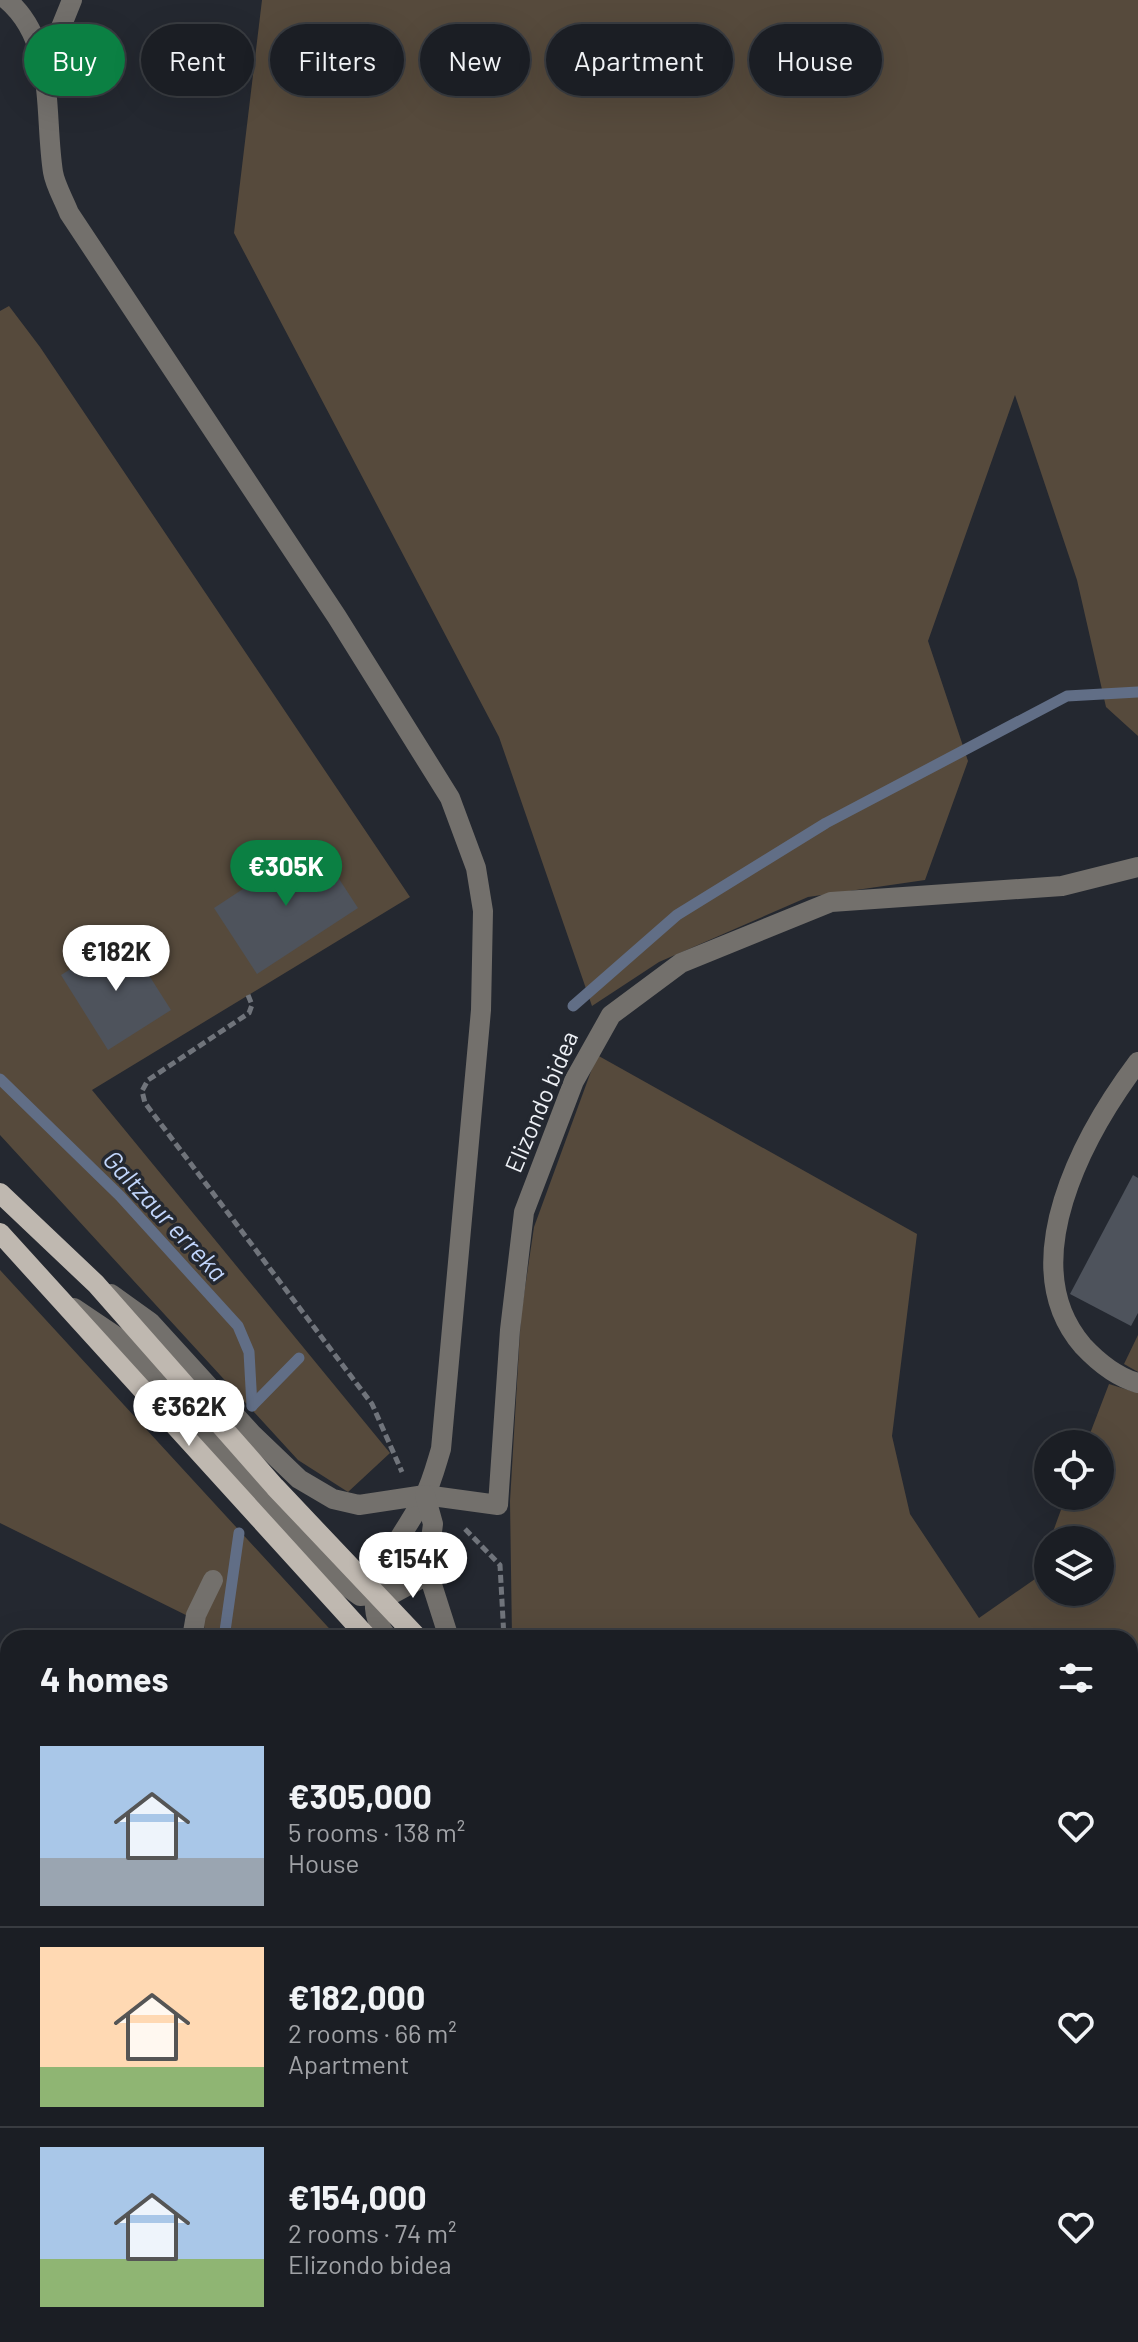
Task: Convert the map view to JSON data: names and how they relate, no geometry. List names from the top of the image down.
{
  "streets": {
    "street": ["Elizondo bidea"]
  },
  "water": ["Galtzaur erreka"],
  "page": {
    "chip": [
      "Buy",
      "Rent",
      "Filters",
      "New",
      "Apartment",
      "House"
    ],
    "price": [
      "€305K",
      "€182K",
      "€362K",
      "€154K"
    ],
    "heading": "4 homes",
    "list": [
      {
        "name": "€305,000",
        "note": "5 rooms · 138 m² · House"
      },
      {
        "name": "€182,000",
        "note": "2 rooms · 66 m² · Apartment"
      },
      {
        "name": "€154,000",
        "note": "2 rooms · 74 m² · Elizondo bidea"
      }
    ]
  }
}
